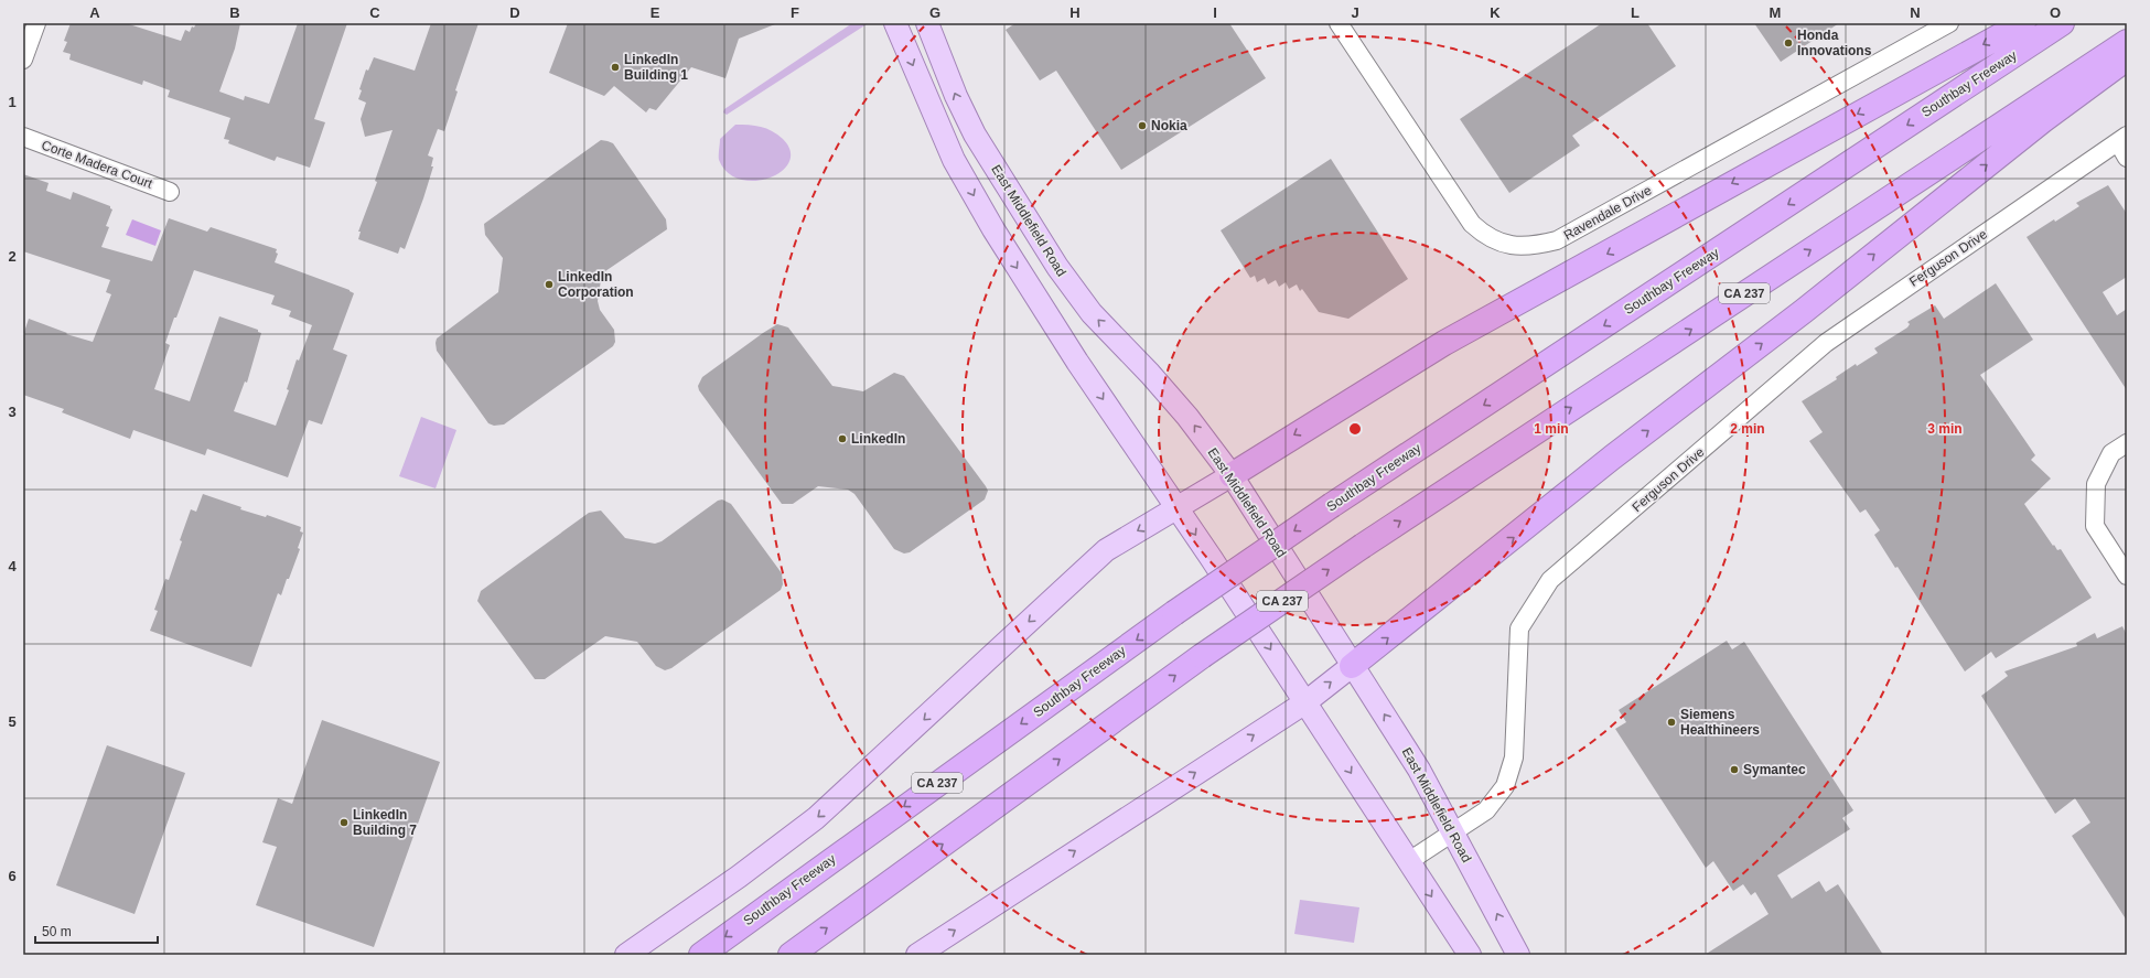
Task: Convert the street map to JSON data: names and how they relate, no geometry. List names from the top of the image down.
{
  "streets": {
    "highway": ["Southbay Freeway", "CA 237"],
    "main road": ["East Middlefield Road"],
    "street": ["Corte Madera Court", "Ravendale Drive", "Ferguson Drive"]
  },
  "crossings": [
    ["East Middlefield Road", "Ferguson Drive"]
  ],
  "places": [
    "Honda Innovations",
    "LinkedIn Building 1",
    "Nokia",
    "LinkedIn Corporation",
    "LinkedIn",
    "Siemens Healthineers",
    "Symantec",
    "LinkedIn Building 7"
  ],
  "scale_bar": "50 m",
  "grid": {
    "columns": [
      "A",
      "B",
      "C",
      "D",
      "E",
      "F",
      "G",
      "H",
      "I",
      "J",
      "K",
      "L",
      "M",
      "N",
      "O"
    ],
    "rows": [
      "1",
      "2",
      "3",
      "4",
      "5",
      "6"
    ]
  },
  "rings": ["1 min", "2 min", "3 min"]
}
